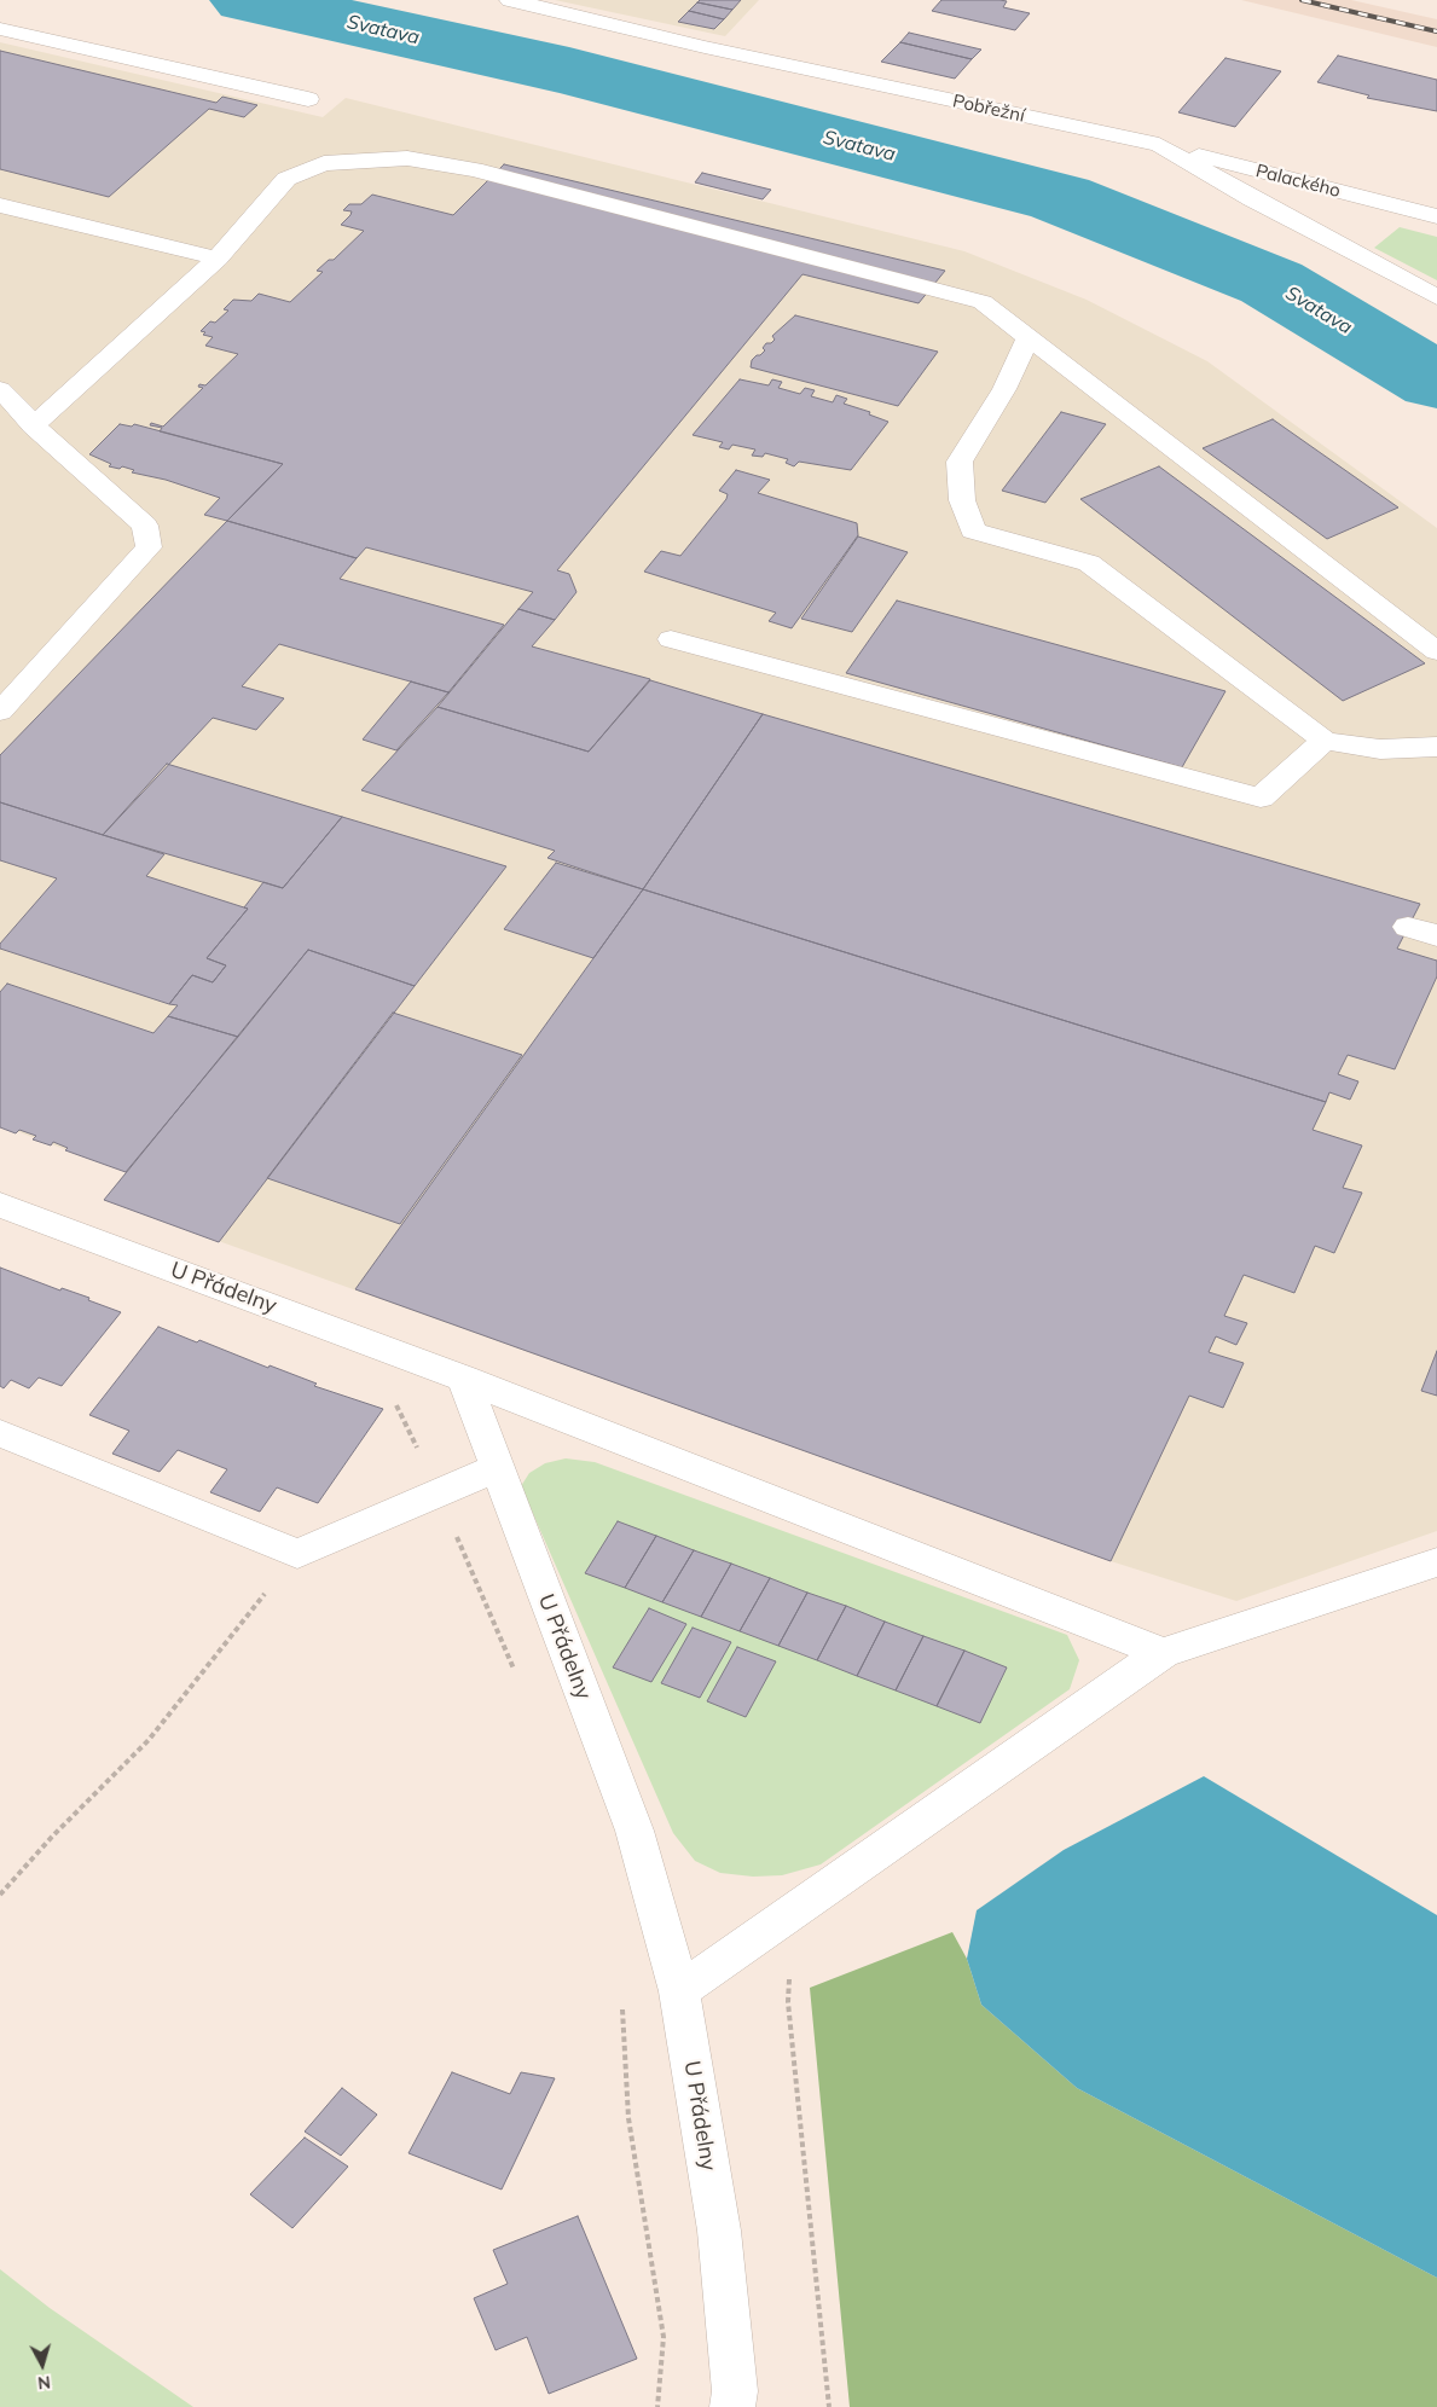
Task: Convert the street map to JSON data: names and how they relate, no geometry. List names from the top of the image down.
{
  "streets": {
    "street": ["Pobřežní", "Palackého", "U Přádelny"]
  },
  "crossings": [
    ["Pobřežní", "Palackého"]
  ],
  "water": ["Svatava"],
  "north": "bottom"
}
